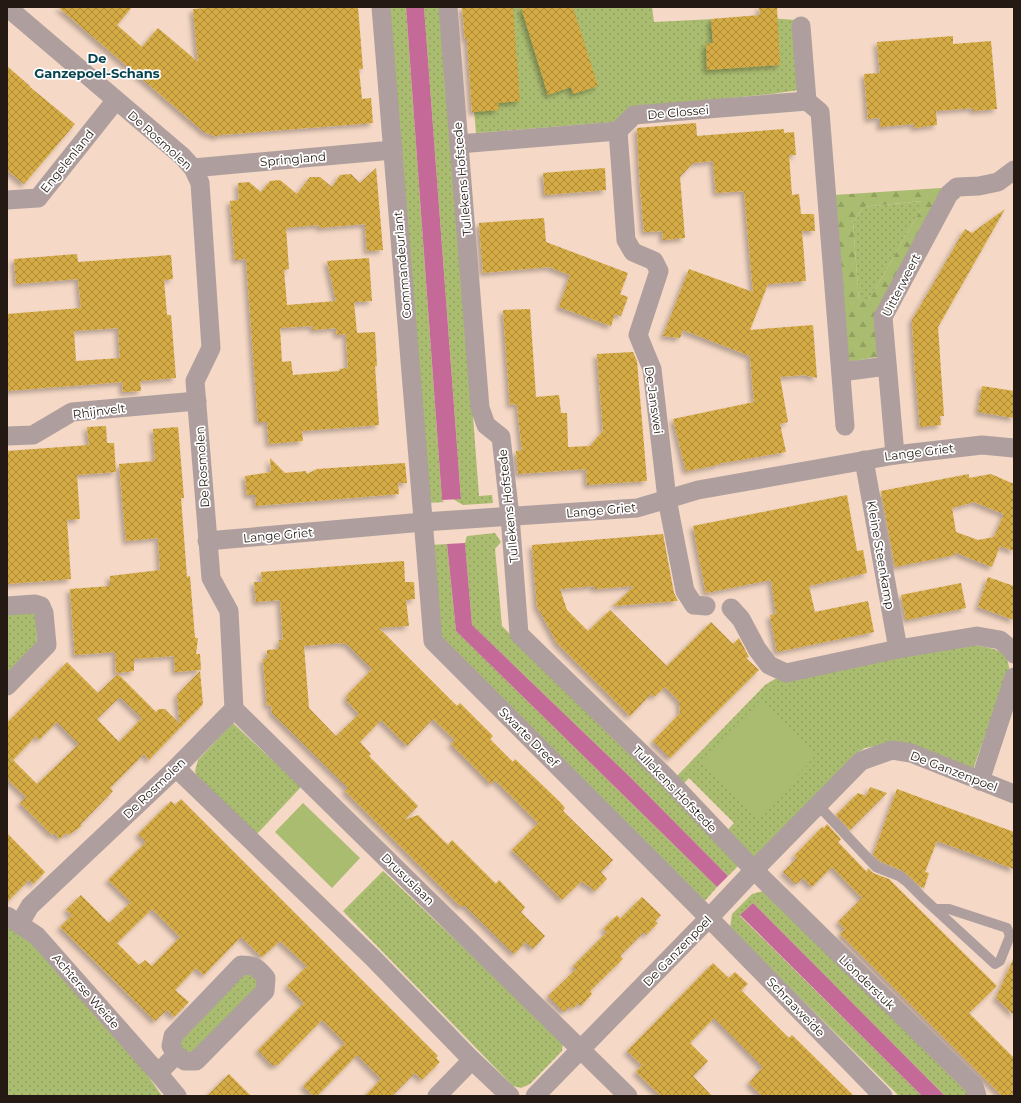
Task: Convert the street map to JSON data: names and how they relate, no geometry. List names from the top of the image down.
{
  "streets": {
    "street": [
      "De Clossei",
      "De Rosmolen",
      "Springland",
      "Engelenland",
      "Tullekens Hofstede",
      "Commandeurlant",
      "Uitterweert",
      "De Janswei",
      "Rhijnvelt",
      "Lange Griet",
      "Kleine Steenkamp",
      "Swarte Dreef",
      "De Ganzenpoel",
      "Drususlaan",
      "Lionderstuk",
      "Achterse Weide",
      "Schraaweide"
    ]
  },
  "crossings": [
    ["De Clossei", "De Janswei"],
    ["De Rosmolen", "Springland"],
    ["De Rosmolen", "Engelenland"],
    ["De Rosmolen", "Rhijnvelt"],
    ["De Rosmolen", "Lange Griet"],
    ["De Rosmolen", "Drususlaan"],
    ["De Rosmolen", "Achterse Weide"],
    ["Springland", "Commandeurlant"],
    ["Tullekens Hofstede", "Lange Griet"],
    ["Tullekens Hofstede", "De Ganzenpoel"],
    ["Tullekens Hofstede", "Lionderstuk"],
    ["Commandeurlant", "Lange Griet"],
    ["Commandeurlant", "Swarte Dreef"],
    ["Uitterweert", "Lange Griet"],
    ["De Janswei", "Lange Griet"],
    ["Lange Griet", "Kleine Steenkamp"],
    ["Lange Griet", "Swarte Dreef"],
    ["Swarte Dreef", "De Ganzenpoel"],
    ["Swarte Dreef", "Schraaweide"],
    ["De Ganzenpoel", "Drususlaan"],
    ["De Ganzenpoel", "Lionderstuk"],
    ["De Ganzenpoel", "Schraaweide"]
  ],
  "districts": ["De Ganzepoel-Schans"]
}
